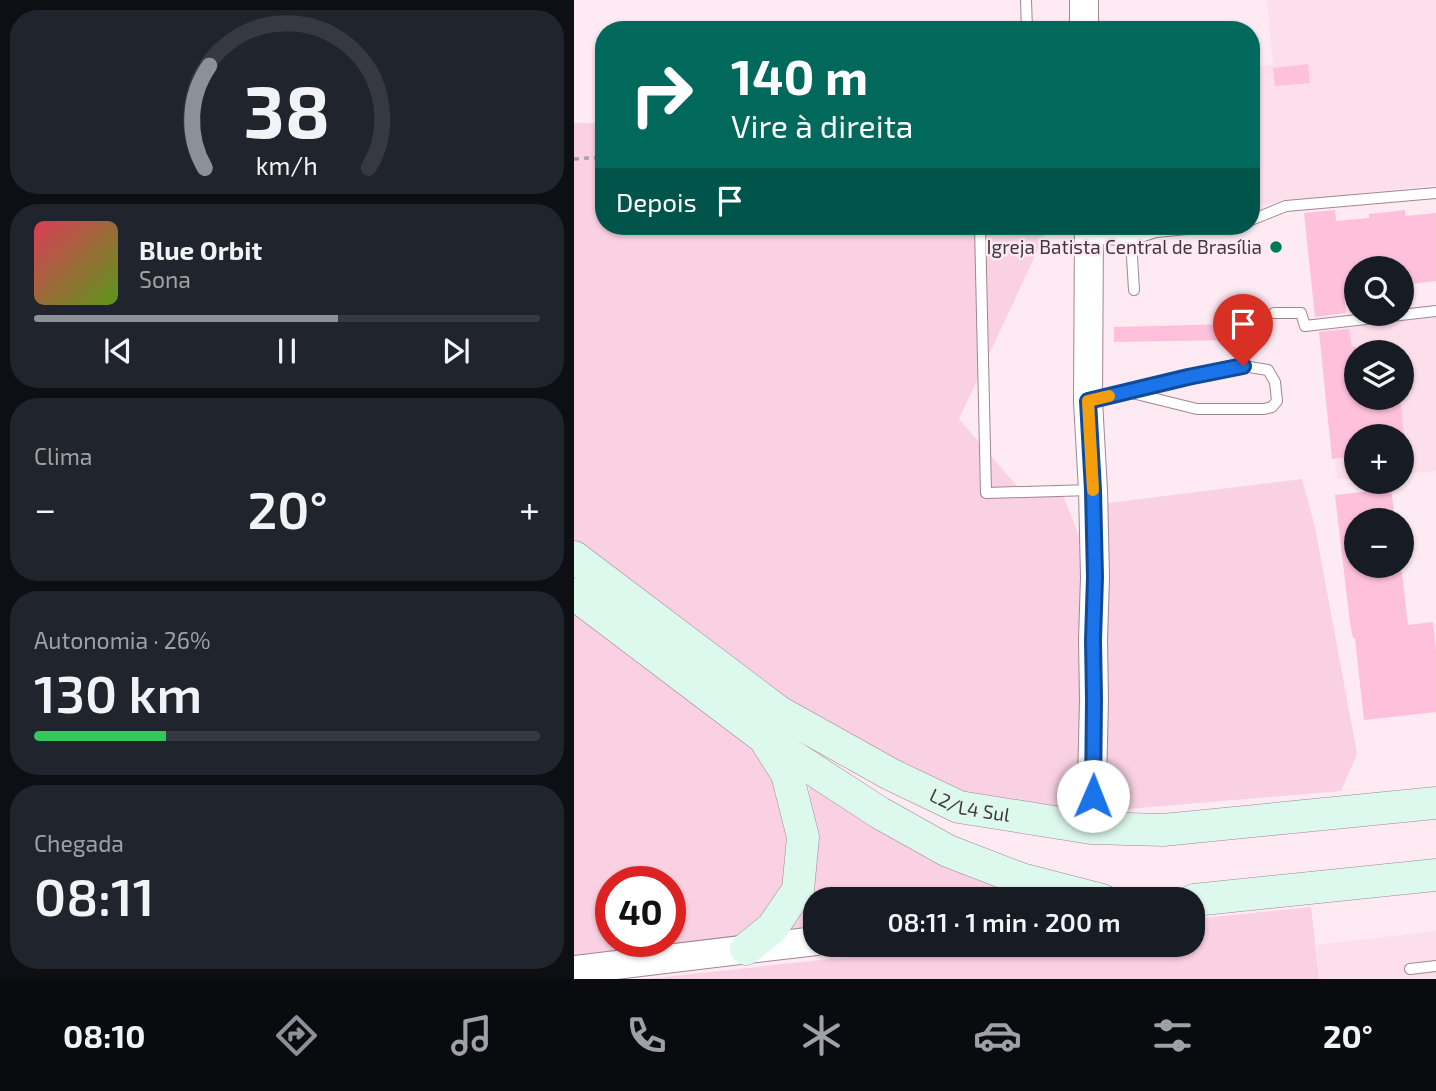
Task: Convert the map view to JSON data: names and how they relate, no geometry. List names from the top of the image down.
{
  "streets": {
    "main road": ["L2/L4 Sul"]
  },
  "places": ["Igreja Batista Central de Brasília"],
  "page": {
    "turn": ["140 m", "Vire à direita"],
    "then": "Depois",
    "song": ["Blue Orbit", "Sona"],
    "map_buttons": ["+", "−"],
    "tile": [
      "Clima",
      ["Autonomia · 26%", "130 km"],
      ["Chegada", "08:11"]
    ],
    "heat": ["−", "20°", "+"],
    "limit": "40",
    "trip": "08:11 · 1 min · 200 m",
    "tabs": ["08:10", "20°"],
    "gauge": ["38", "km/h"]
  }
}
